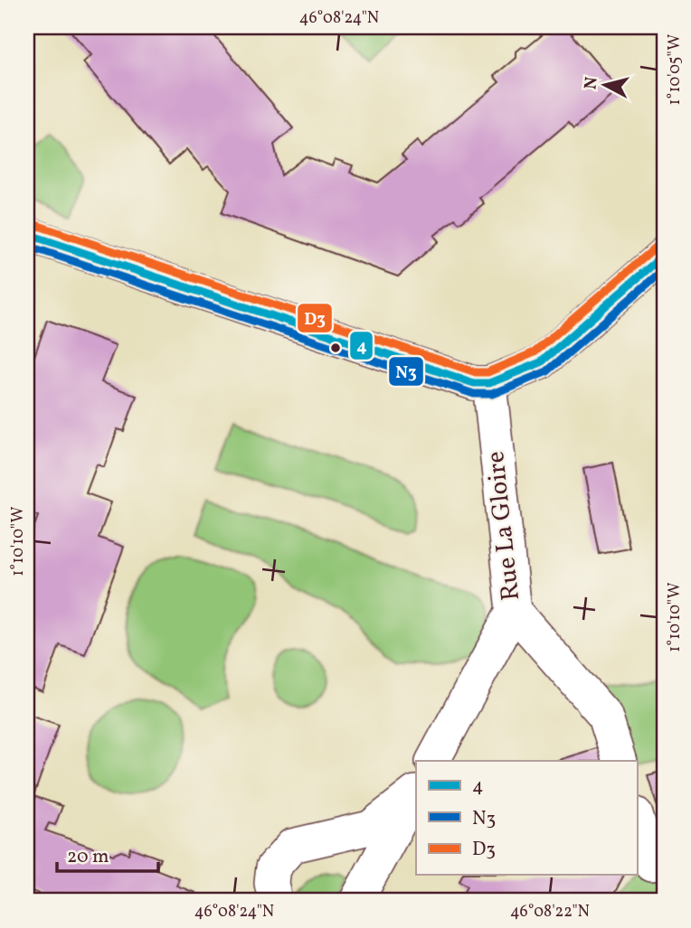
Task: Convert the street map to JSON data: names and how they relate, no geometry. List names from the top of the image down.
{
  "streets": {
    "street": ["Rue La Gloire"]
  },
  "lines": ["transit line D3", "transit line 4", "transit line N3"],
  "legend": ["4", "N3", "D3"],
  "scale_bar": "20 m",
  "north": "left",
  "coordinates": [
    "46°08'24\"N",
    "1°10'05\"W",
    "1°10'10\"W",
    "46°08'22\"N"
  ]
}
